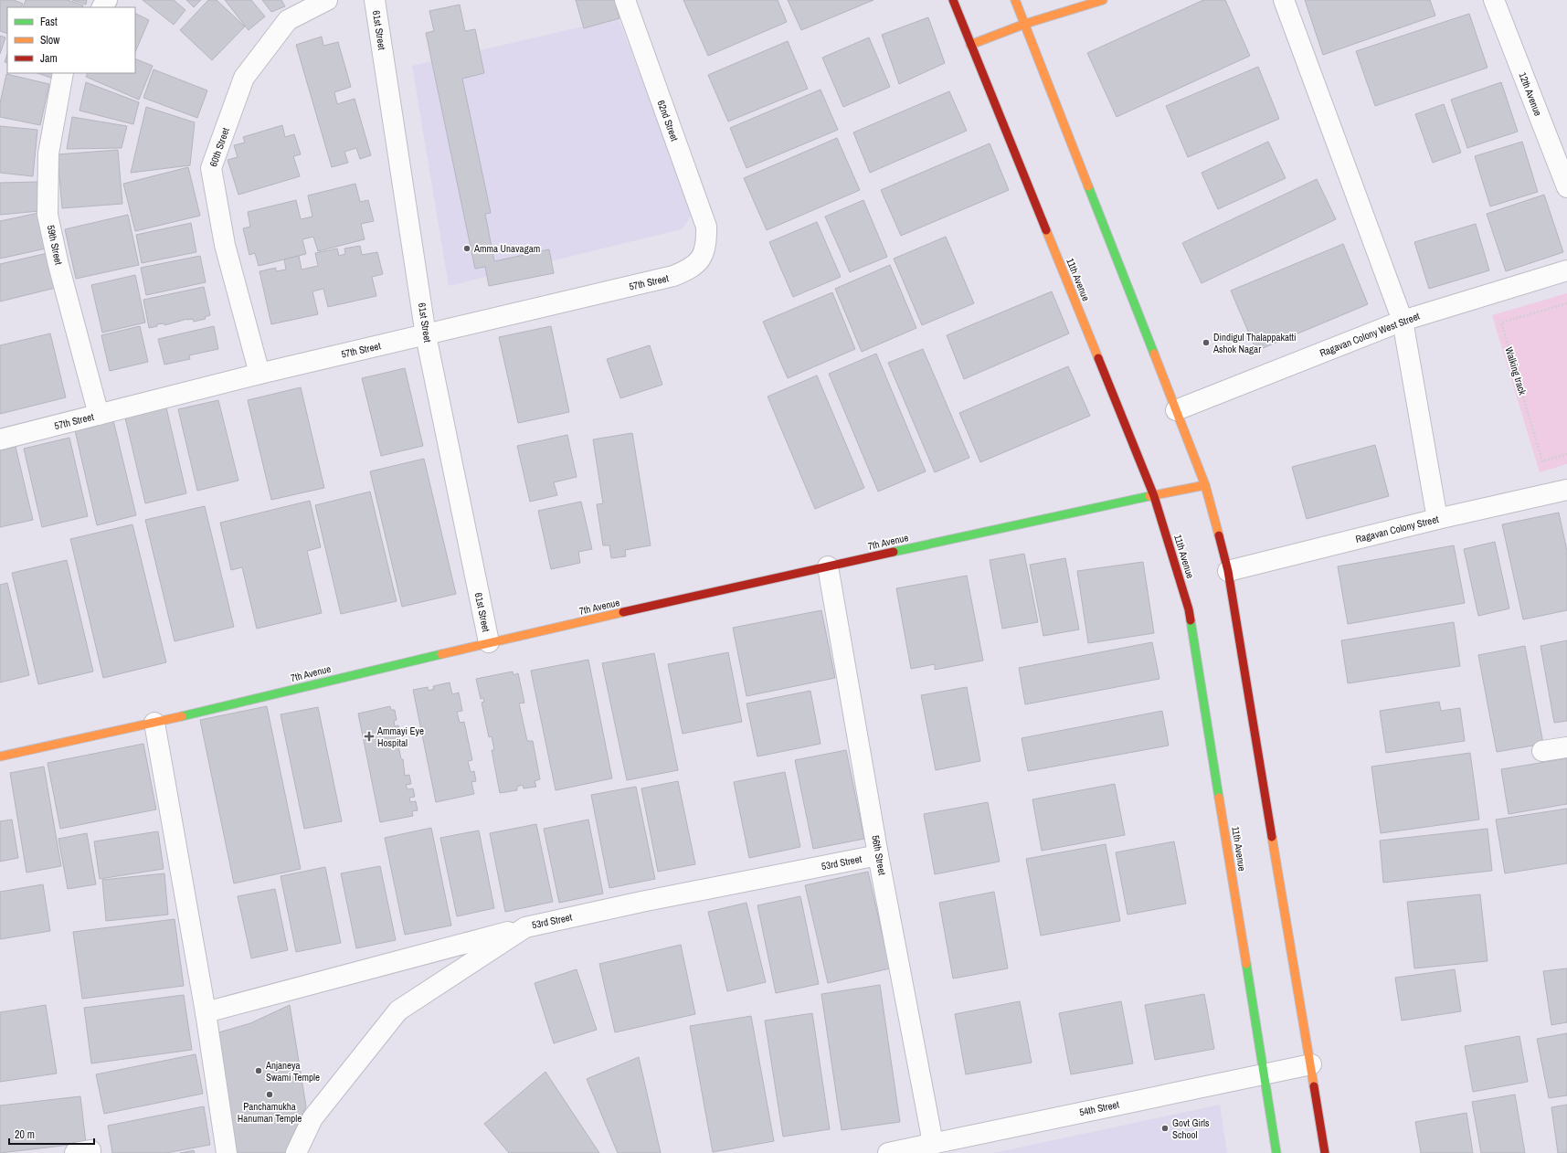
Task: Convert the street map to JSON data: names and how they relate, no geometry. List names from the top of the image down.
{
  "streets": {
    "main road": ["11th Avenue", "7th Avenue"],
    "street": [
      "61st Street",
      "12th Avenue",
      "62nd Street",
      "60th Street",
      "59th Street",
      "57th Street",
      "Ragavan Colony West Street",
      "Ragavan Colony Street",
      "56th Street",
      "53rd Street",
      "54th Street"
    ],
    "path": ["Walking track"]
  },
  "crossings": [
    ["61st Street", "57th Street"],
    ["61st Street", "7th Avenue"],
    ["62nd Street", "57th Street"],
    ["60th Street", "57th Street"],
    ["59th Street", "57th Street"],
    ["11th Avenue", "7th Avenue"],
    ["11th Avenue", "54th Street"],
    ["7th Avenue", "56th Street"],
    ["56th Street", "53rd Street"],
    ["56th Street", "54th Street"]
  ],
  "places": {
    "other": [
      "Amma Unavagam",
      "Dindigul Thalappakatti Ashok Nagar",
      "Anjaneya Swami Temple",
      "Panchamukha Hanuman Temple",
      "Govt Girls School"
    ],
    "health": ["Ammayi Eye Hospital"]
  },
  "legend": ["Fast", "Slow", "Jam"],
  "scale_bar": "20 m"
}
